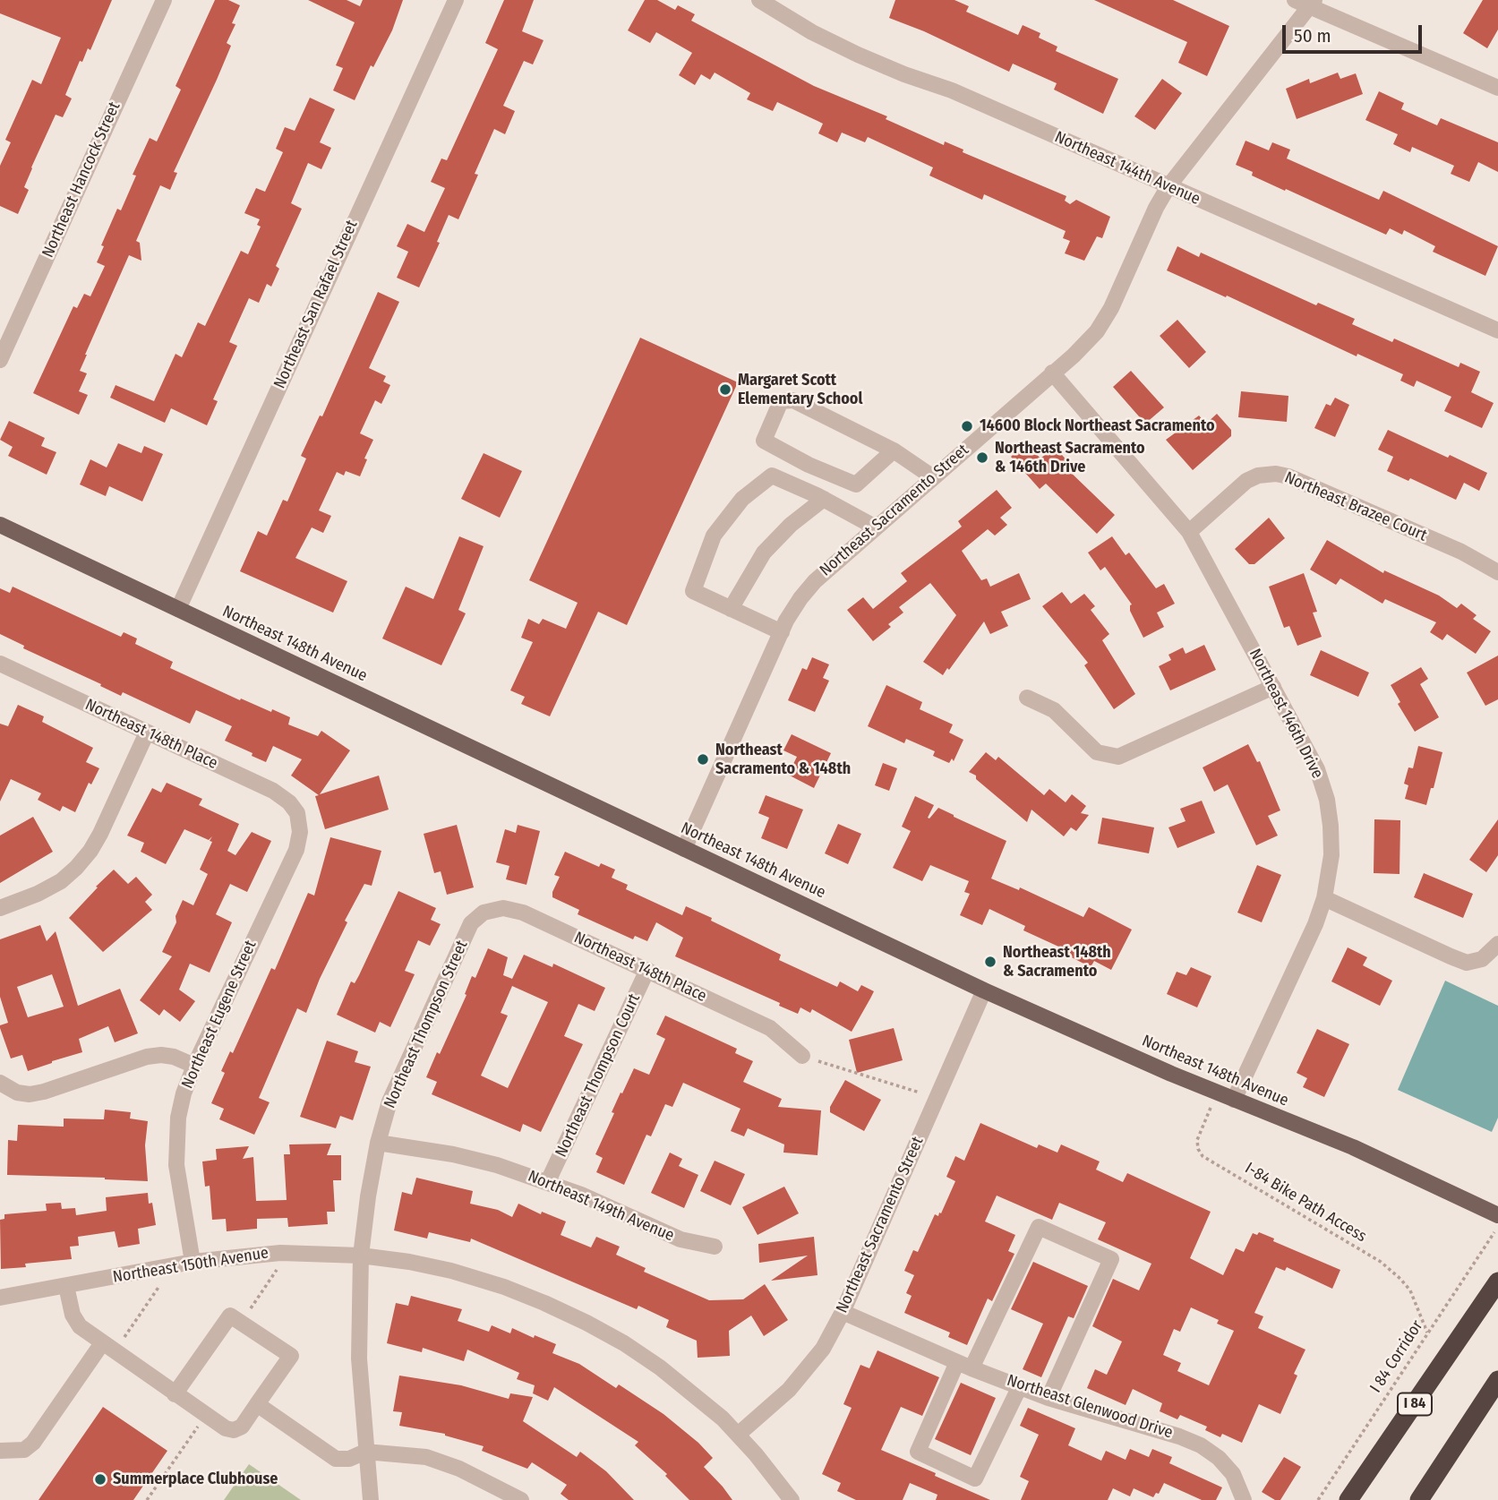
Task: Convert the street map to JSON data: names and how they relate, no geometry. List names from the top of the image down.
{
  "streets": {
    "highway": ["I 84"],
    "main road": ["Northeast 148th Avenue"],
    "street": [
      "Northeast 144th Avenue",
      "Northeast Hancock Street",
      "Northeast San Rafael Street",
      "Northeast Brazee Court",
      "Northeast Sacramento Street",
      "Northeast 146th Drive",
      "Northeast 148th Place",
      "Northeast Eugene Street",
      "Northeast Thompson Street",
      "Northeast Thompson Court",
      "Northeast 149th Avenue",
      "Northeast 150th Avenue",
      "Northeast Glenwood Drive"
    ],
    "path": ["I-84 Bike Path Access", "I 84 Corridor"]
  },
  "crossings": [
    ["Northeast 144th Avenue", "Northeast Sacramento Street"],
    ["Northeast San Rafael Street", "Northeast 148th Avenue"],
    ["Northeast Brazee Court", "Northeast 146th Drive"],
    ["Northeast Sacramento Street", "Northeast 148th Avenue"],
    ["Northeast Sacramento Street", "Northeast 146th Drive"],
    ["Northeast Sacramento Street", "Northeast 150th Avenue"],
    ["Northeast Sacramento Street", "Northeast Glenwood Drive"],
    ["Northeast 148th Avenue", "Northeast 146th Drive"],
    ["Northeast 148th Avenue", "I-84 Bike Path Access"],
    ["Northeast 148th Place", "Northeast Eugene Street"],
    ["Northeast 148th Place", "Northeast Thompson Street"],
    ["Northeast 148th Place", "Northeast Thompson Court"],
    ["Northeast Eugene Street", "Northeast 150th Avenue"],
    ["Northeast Thompson Street", "Northeast 149th Avenue"],
    ["Northeast Thompson Street", "Northeast 150th Avenue"],
    ["Northeast Thompson Court", "Northeast 149th Avenue"],
    ["I-84 Bike Path Access", "I 84 Corridor"]
  ],
  "places": [
    "Margaret Scott Elementary School",
    "14600 Block Northeast Sacramento",
    "Northeast Sacramento & 146th Drive",
    "Northeast Sacramento & 148th",
    "Northeast 148th & Sacramento",
    "Summerplace Clubhouse"
  ],
  "scale_bar": "50 m"
}
